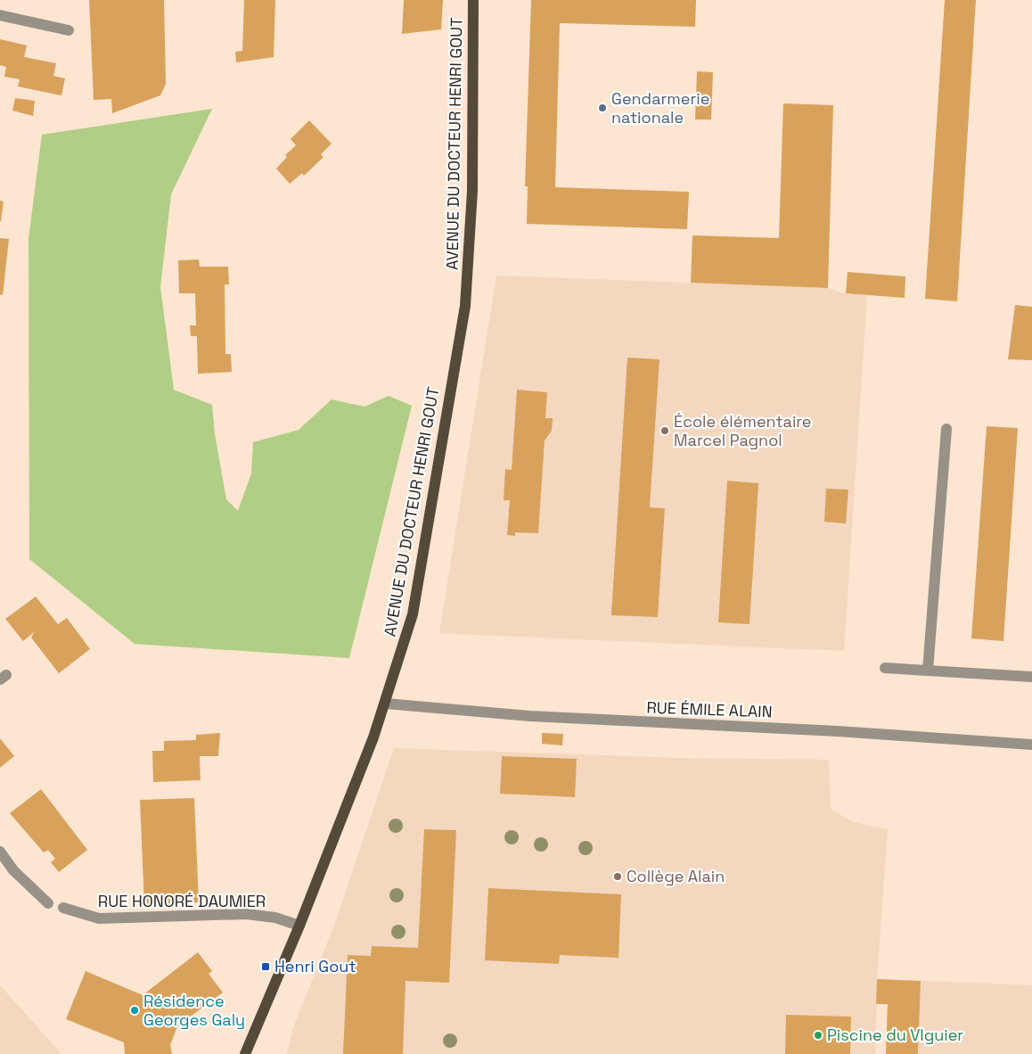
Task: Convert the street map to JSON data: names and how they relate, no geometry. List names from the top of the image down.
{
  "streets": {
    "main road": ["AVENUE DU DOCTEUR HENRI GOUT"],
    "street": ["RUE ÉMILE ALAIN", "RUE HONORÉ DAUMIER"]
  },
  "crossings": [
    ["AVENUE DU DOCTEUR HENRI GOUT", "RUE ÉMILE ALAIN"],
    ["AVENUE DU DOCTEUR HENRI GOUT", "RUE HONORÉ DAUMIER"]
  ],
  "places": {
    "other": [
      "Gendarmerie nationale",
      "École élémentaire Marcel Pagnol",
      "Collège Alain",
      "Résidence Georges Galy",
      "Piscine du VIguier"
    ],
    "transit": ["Henri Gout"]
  }
}
